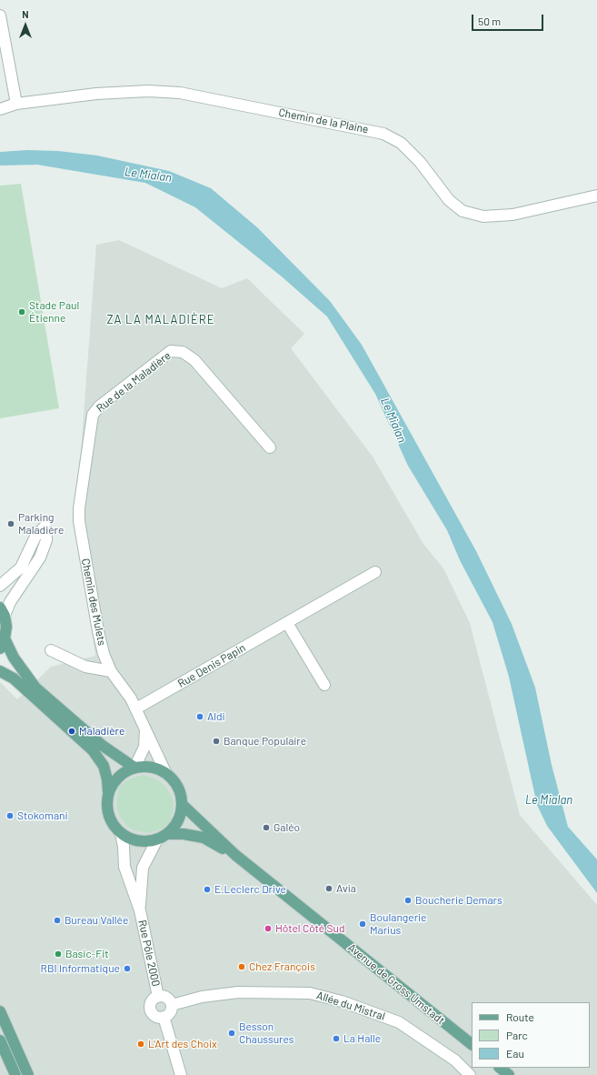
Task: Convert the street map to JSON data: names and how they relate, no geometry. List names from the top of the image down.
{
  "streets": {
    "main road": ["Avenue de Gross Umstadt"],
    "street": [
      "Chemin de la Plaine",
      "Rue de la Maladière",
      "Chemin des Mulets",
      "Rue Denis Papin",
      "Rue Pôle 2000",
      "Allée du Mistral"
    ]
  },
  "crossings": [
    ["Rue de la Maladière", "Chemin des Mulets"],
    ["Chemin des Mulets", "Rue Denis Papin"],
    ["Chemin des Mulets", "Rue Pôle 2000"],
    ["Chemin des Mulets", "Avenue de Gross Umstadt"],
    ["Rue Pôle 2000", "Avenue de Gross Umstadt"],
    ["Rue Pôle 2000", "Allée du Mistral"]
  ],
  "districts": ["ZA LA MALADIÈRE"],
  "water": ["Le Mialan"],
  "places": [
    "Stade Paul Étienne",
    "Parking Maladière",
    "Aldi",
    "Maladière",
    "Banque Populaire",
    "Stokomani",
    "Galéo",
    "Avia",
    "E.Leclerc Drive",
    "Boucherie Demars",
    "Bureau Vallée",
    "Boulangerie Marius",
    "Hôtel Côté Sud",
    "Basic-Fit",
    "Chez François",
    "RBI Informatique",
    "Besson Chaussures",
    "La Halle",
    "L'Art des Choix"
  ],
  "legend": ["Route", "Parc", "Eau"],
  "scale_bar": "50 m",
  "north": "top"
}
